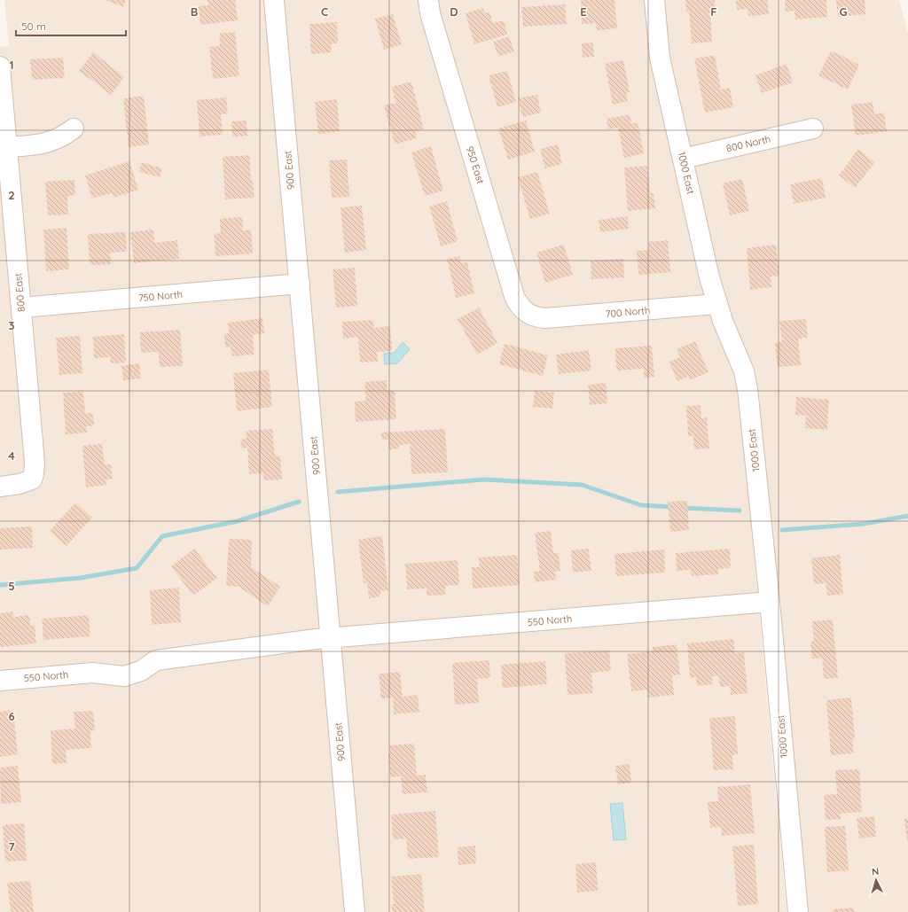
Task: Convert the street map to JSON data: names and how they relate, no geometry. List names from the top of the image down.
{
  "streets": {
    "street": [
      "800 North",
      "950 East",
      "900 East",
      "1000 East",
      "800 East",
      "750 North",
      "700 North",
      "550 North"
    ]
  },
  "crossings": [
    ["800 North", "1000 East"],
    ["950 East", "700 North"],
    ["900 East", "750 North"],
    ["900 East", "550 North"],
    ["1000 East", "700 North"],
    ["1000 East", "550 North"],
    ["800 East", "750 North"]
  ],
  "scale_bar": "50 m",
  "north": "top",
  "grid": {
    "columns": [
      "B",
      "C",
      "D",
      "E",
      "F",
      "G"
    ],
    "rows": [
      "1",
      "2",
      "3",
      "4",
      "5",
      "6",
      "7"
    ]
  }
}
